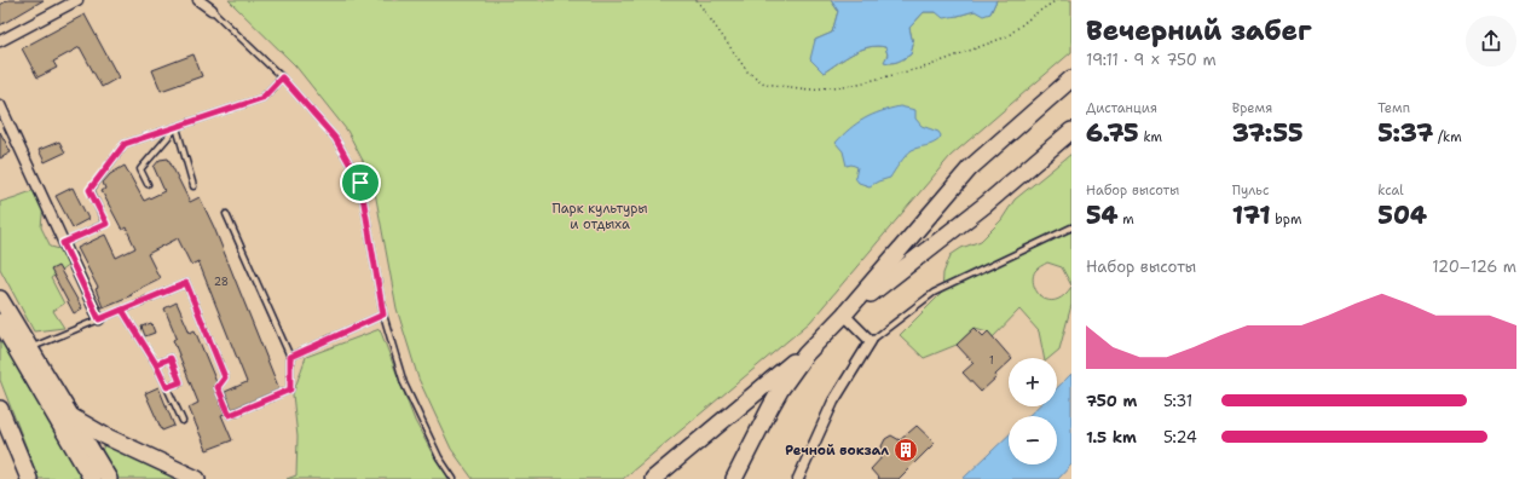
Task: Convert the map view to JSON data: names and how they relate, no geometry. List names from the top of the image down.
{
  "parks": ["Парк культуры и отдыха"],
  "places": {
    "building": ["Речной вокзал"]
  },
  "house_numbers": ["28", "1"],
  "page": {
    "heading": ["Вечерний забег", "19:11 · 9 × 750 m"],
    "stats": [
      ["Дистанция", "6.75 km"],
      ["Время", "37:55"],
      ["Темп", "5:37 /km"],
      ["Набор высоты", "54 m"],
      ["Пульс", "171 bpm"],
      ["kcal", "504"]
    ],
    "chart": ["Набор высоты", "120–126 m"],
    "map_buttons": ["+", "−"],
    "list": [
      {
        "name": "750 m",
        "note": "5:31"
      },
      {
        "name": "1.5 km",
        "note": "5:24"
      }
    ]
  }
}
